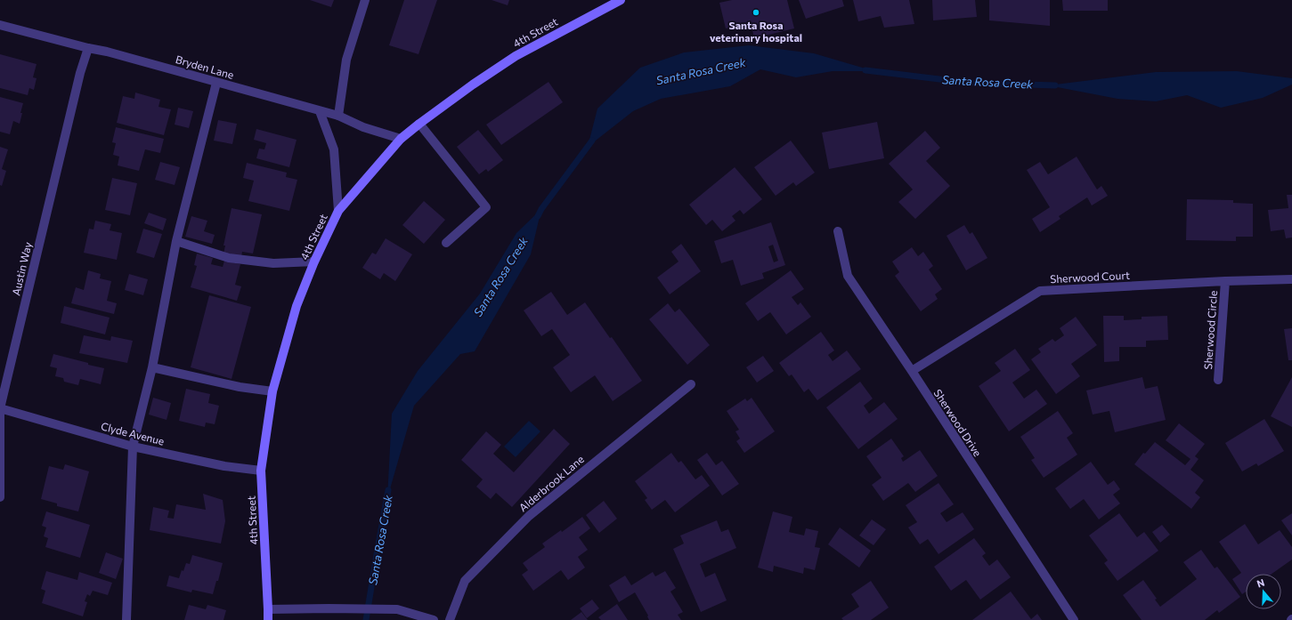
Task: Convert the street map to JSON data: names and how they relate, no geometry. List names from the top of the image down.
{
  "streets": {
    "main road": ["4th Street"],
    "street": [
      "Bryden Lane",
      "Austin Way",
      "Sherwood Court",
      "Sherwood Circle",
      "Sherwood Drive",
      "Clyde Avenue",
      "Alderbrook Lane"
    ]
  },
  "crossings": [
    ["4th Street", "Bryden Lane"],
    ["4th Street", "Clyde Avenue"],
    ["Bryden Lane", "Austin Way"],
    ["Austin Way", "Clyde Avenue"],
    ["Sherwood Court", "Sherwood Circle"],
    ["Sherwood Court", "Sherwood Drive"]
  ],
  "water": ["Santa Rosa Creek"],
  "places": ["Santa Rosa veterinary hospital"],
  "north": "top"
}
